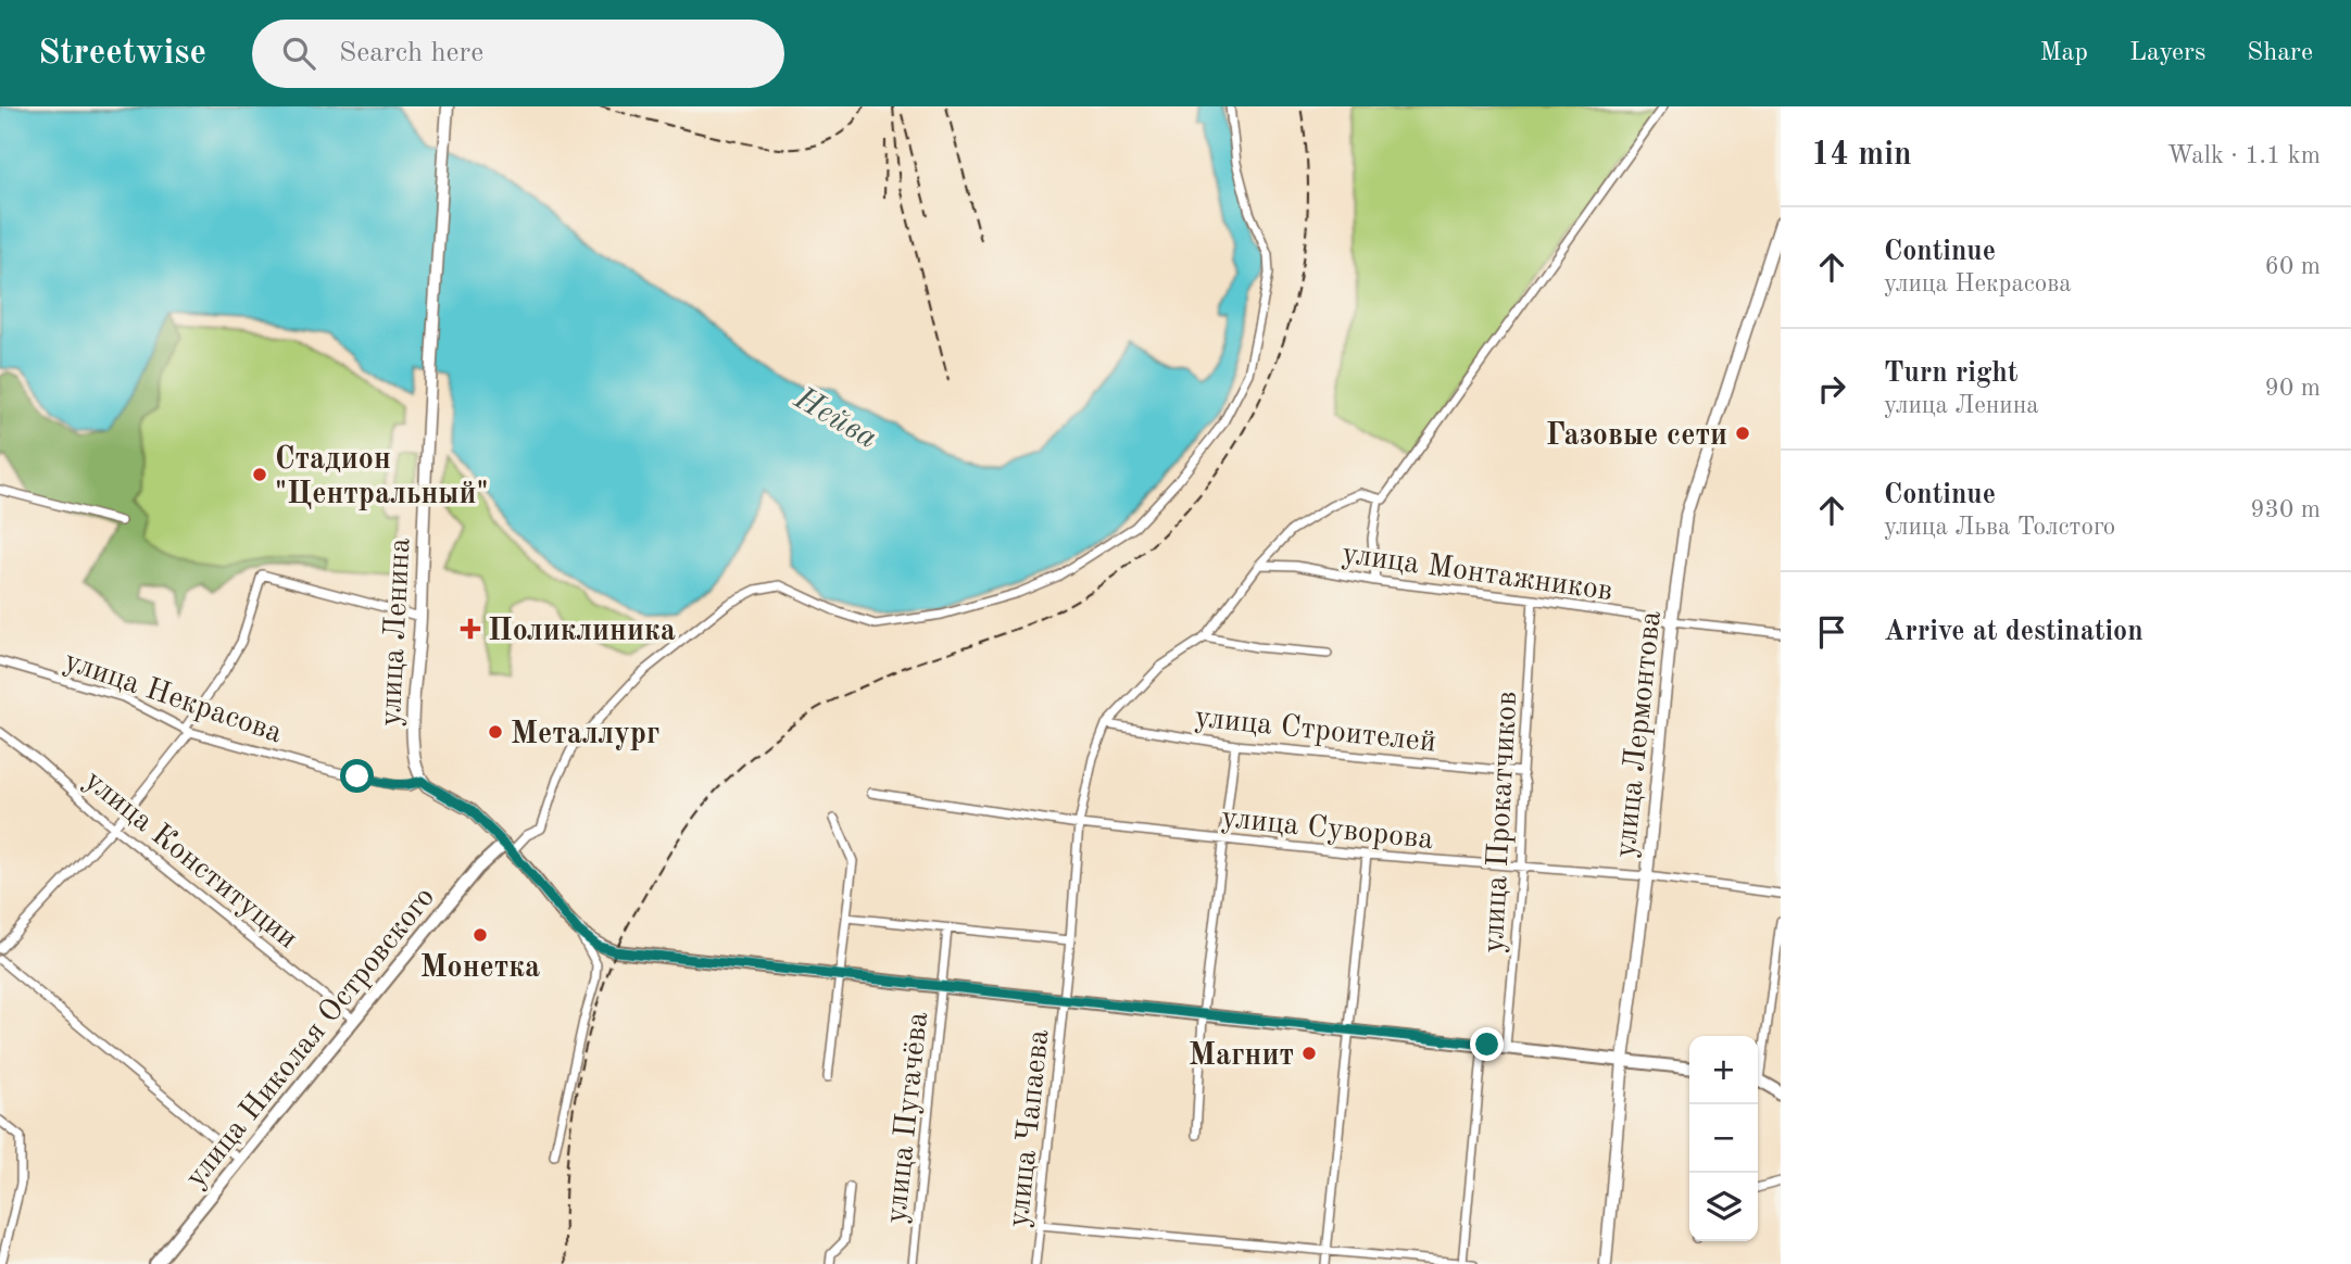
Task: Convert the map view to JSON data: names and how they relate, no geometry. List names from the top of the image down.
{
  "streets": {
    "main road": ["улица Николая Островского"],
    "street": [
      "улица Монтажников",
      "улица Ленина",
      "улица Некрасова",
      "улица Строителей",
      "улица Лермонтова",
      "улица Прокатчиков",
      "улица Суворова",
      "улица Конституции",
      "улица Пугачёва",
      "улица Чапаева"
    ]
  },
  "crossings": [
    ["улица Монтажников", "улица Лермонтова"],
    ["улица Монтажников", "улица Прокатчиков"],
    ["улица Монтажников", "улица Чапаева"],
    ["улица Ленина", "улица Некрасова"],
    ["улица Строителей", "улица Прокатчиков"],
    ["улица Строителей", "улица Чапаева"],
    ["улица Лермонтова", "улица Суворова"],
    ["улица Прокатчиков", "улица Суворова"],
    ["улица Суворова", "улица Чапаева"],
    ["улица Конституции", "улица Николая Островского"]
  ],
  "water": ["Нейва"],
  "places": {
    "other": [
      "Газовые сети",
      "Стадион \"Центральный\"",
      "Металлург",
      "Монетка",
      "Магнит"
    ],
    "health": ["Поликлиника"]
  },
  "page": {
    "header": "Streetwise",
    "search": "Search here",
    "nav": ["Map", "Layers", "Share"],
    "heading": ["14 min", "Walk · 1.1 km"],
    "list": [
      ["Continue", "улица Некрасова", "60 m"],
      ["Turn right", "улица Ленина", "90 m"],
      ["Continue", "улица Льва Толстого", "930 m"],
      "Arrive at destination"
    ],
    "map_buttons": ["+", "−"]
  }
}
